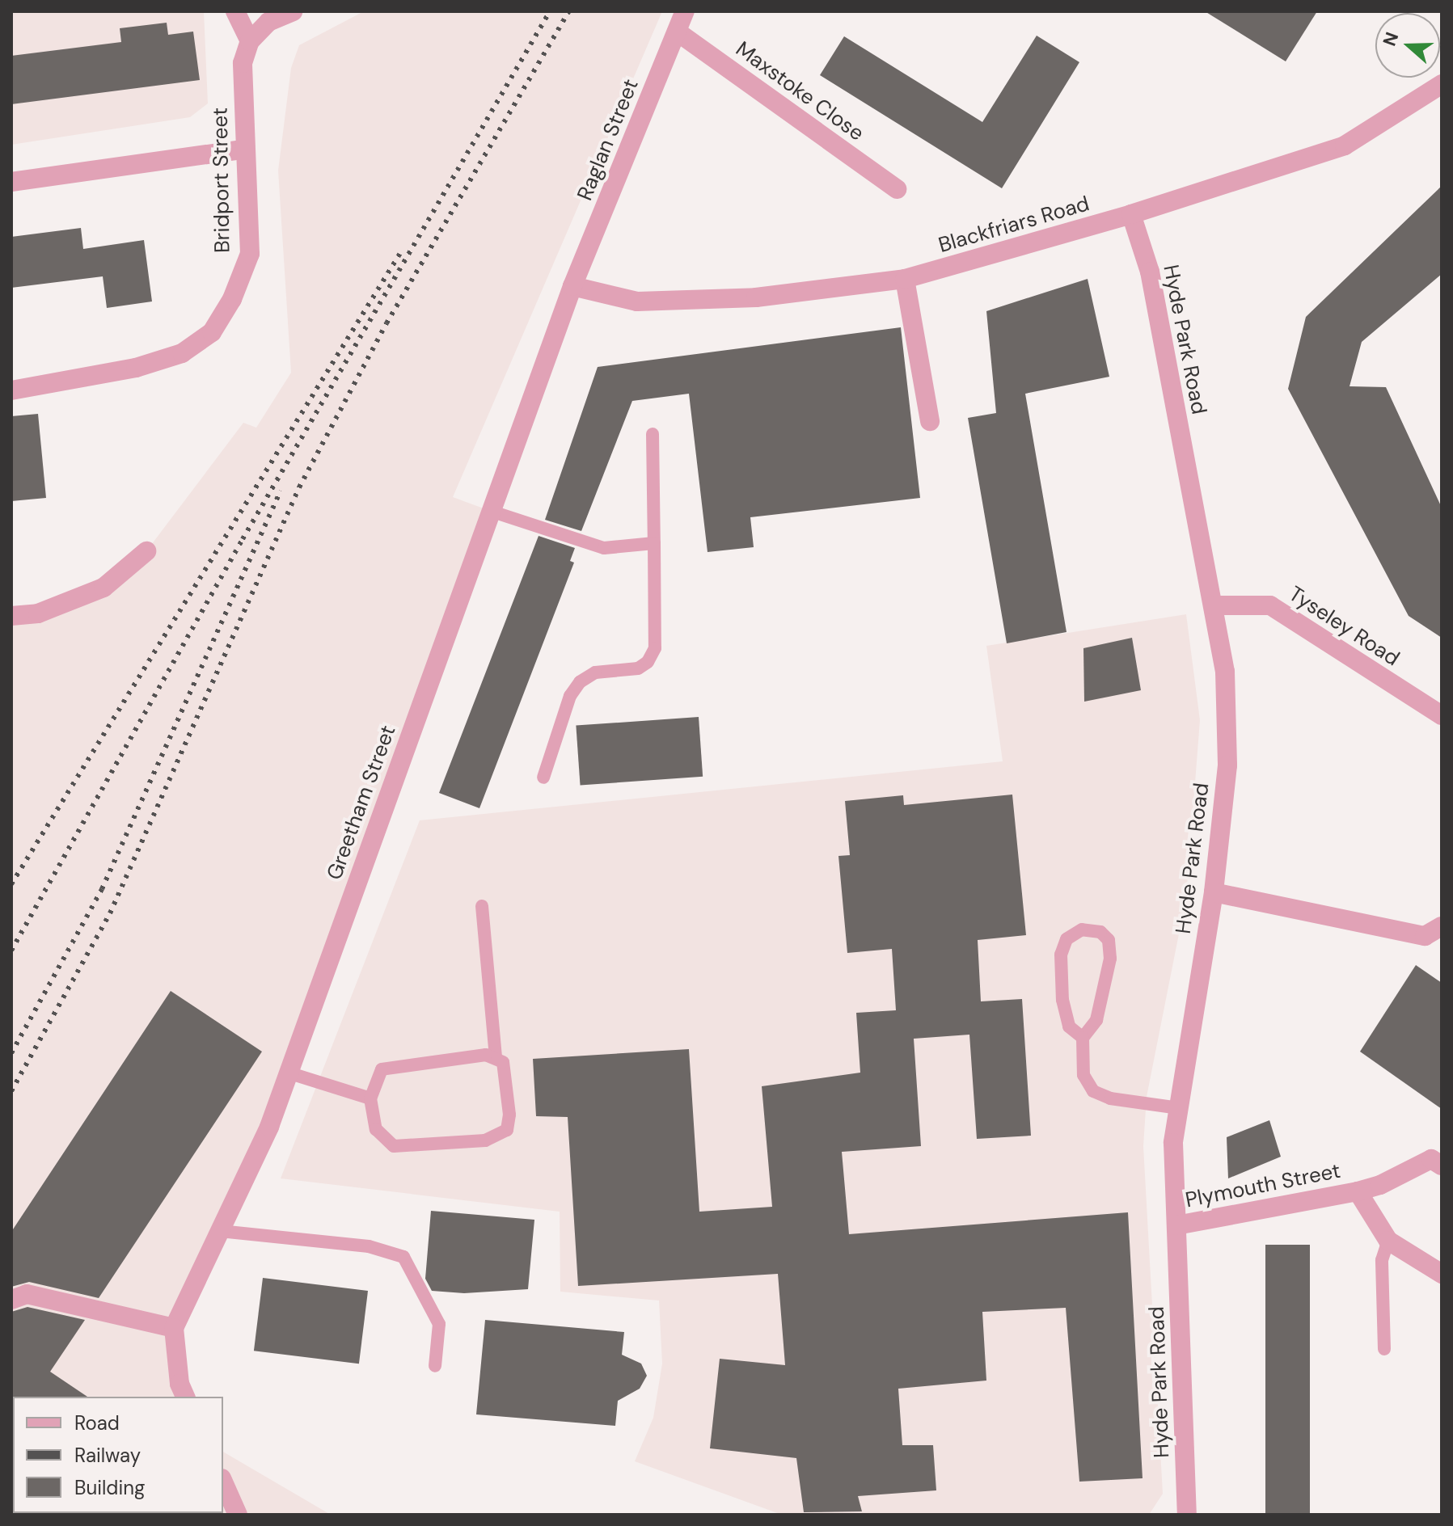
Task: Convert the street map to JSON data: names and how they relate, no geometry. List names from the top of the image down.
{
  "streets": {
    "street": [
      "Maxstoke Close",
      "Raglan Street",
      "Bridport Street",
      "Blackfriars Road",
      "Hyde Park Road",
      "Tyseley Road",
      "Greetham Street",
      "Plymouth Street"
    ]
  },
  "crossings": [
    ["Maxstoke Close", "Raglan Street"],
    ["Raglan Street", "Blackfriars Road"],
    ["Raglan Street", "Greetham Street"],
    ["Blackfriars Road", "Hyde Park Road"],
    ["Blackfriars Road", "Greetham Street"],
    ["Hyde Park Road", "Tyseley Road"],
    ["Hyde Park Road", "Plymouth Street"]
  ],
  "legend": ["Road", "Railway", "Building"],
  "north": "left"
}
